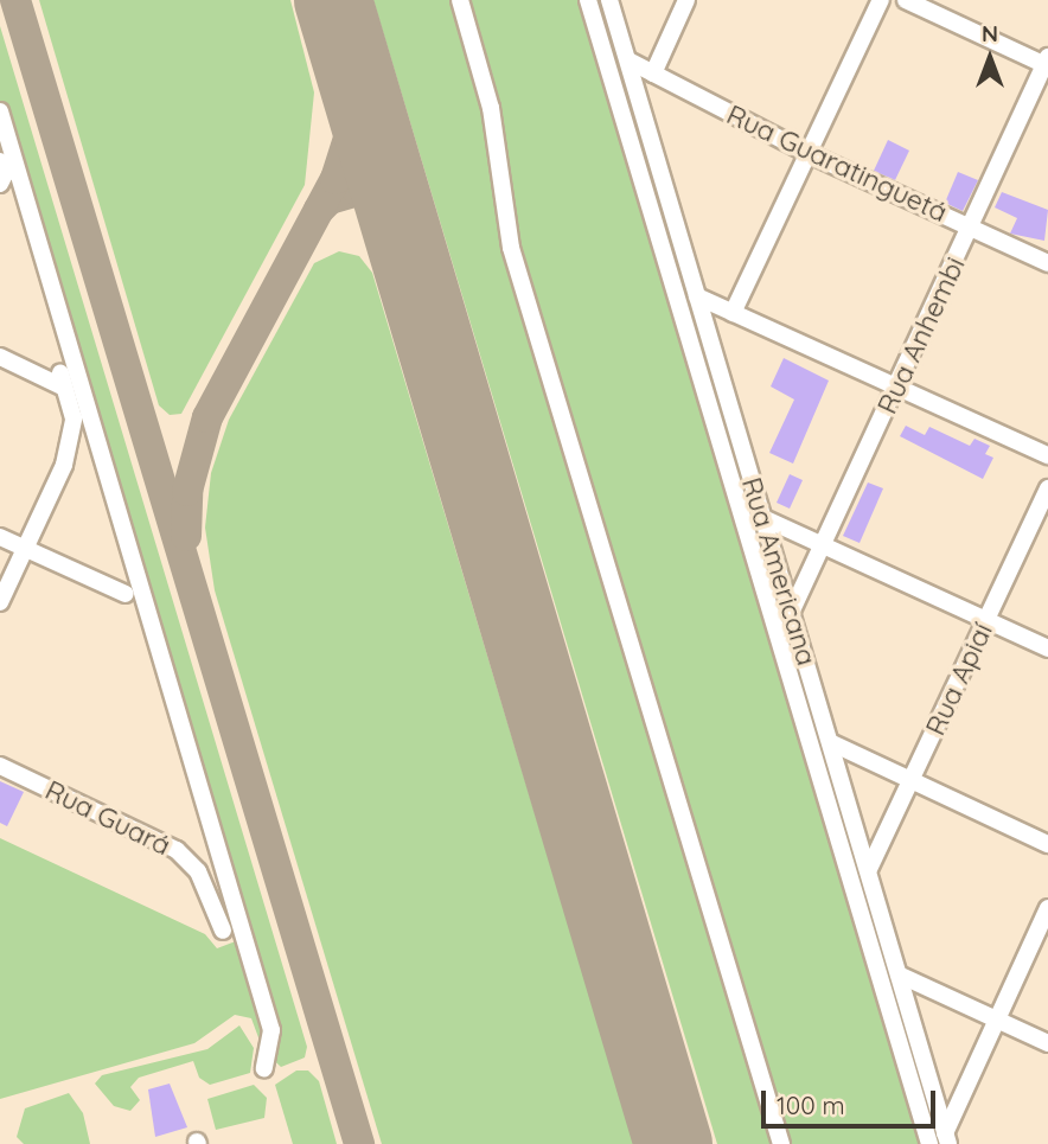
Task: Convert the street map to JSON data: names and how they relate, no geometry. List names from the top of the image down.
{
  "streets": {
    "street": [
      "Rua Guaratinguetá",
      "Rua Anhembi",
      "Rua Americana",
      "Rua Apiaí",
      "Rua Guará"
    ]
  },
  "crossings": [
    ["Rua Guaratinguetá", "Rua Anhembi"],
    ["Rua Guaratinguetá", "Rua Americana"],
    ["Rua Anhembi", "Rua Americana"],
    ["Rua Americana", "Rua Apiaí"]
  ],
  "scale_bar": "100 m",
  "north": "top"
}
